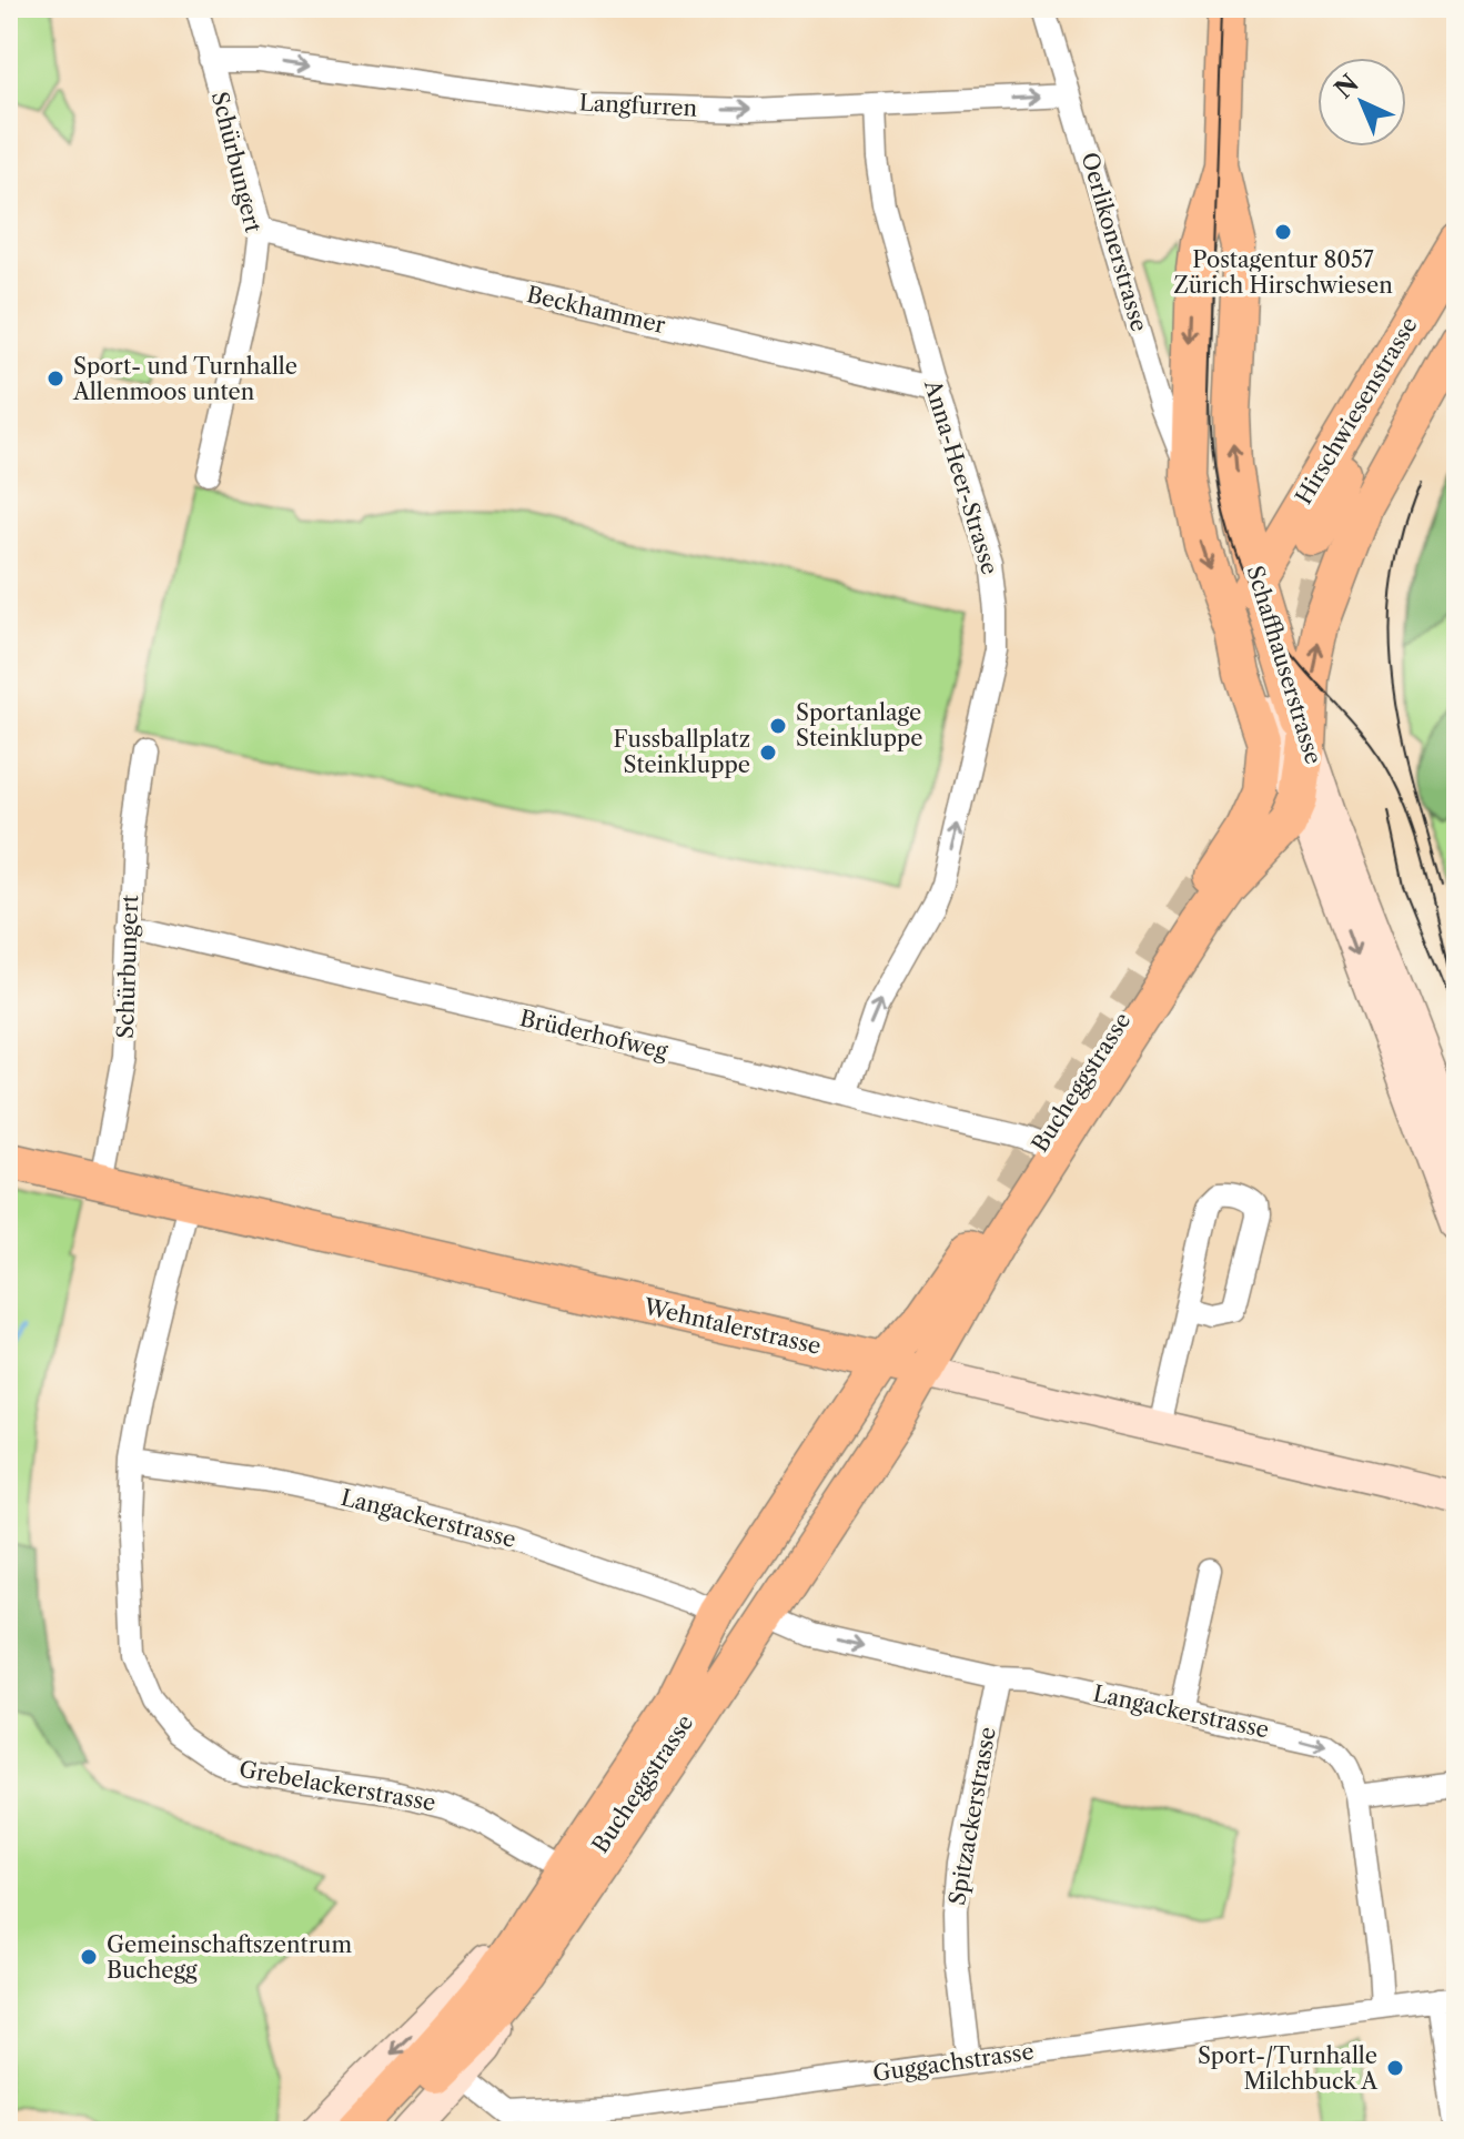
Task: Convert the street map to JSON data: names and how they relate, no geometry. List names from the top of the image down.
{
  "streets": {
    "main road": [
      "Hirschwiesenstrasse",
      "Schaffhauserstrasse",
      "Bucheggstrasse",
      "Wehntalerstrasse"
    ],
    "street": [
      "Langfurren",
      "Schürbungert",
      "Oerlikonerstrasse",
      "Beckhammer",
      "Anna-Heer-Strasse",
      "Brüderhofweg",
      "Langackerstrasse",
      "Grebelackerstrasse",
      "Spitzackerstrasse",
      "Guggachstrasse"
    ]
  },
  "crossings": [
    ["Langfurren", "Schürbungert"],
    ["Langfurren", "Oerlikonerstrasse"],
    ["Langfurren", "Anna-Heer-Strasse"],
    ["Schürbungert", "Beckhammer"],
    ["Schürbungert", "Brüderhofweg"],
    ["Schürbungert", "Wehntalerstrasse"],
    ["Oerlikonerstrasse", "Schaffhauserstrasse"],
    ["Beckhammer", "Anna-Heer-Strasse"],
    ["Hirschwiesenstrasse", "Schaffhauserstrasse"],
    ["Anna-Heer-Strasse", "Brüderhofweg"],
    ["Schaffhauserstrasse", "Bucheggstrasse"],
    ["Brüderhofweg", "Bucheggstrasse"],
    ["Bucheggstrasse", "Wehntalerstrasse"],
    ["Bucheggstrasse", "Langackerstrasse"],
    ["Bucheggstrasse", "Grebelackerstrasse"],
    ["Bucheggstrasse", "Guggachstrasse"],
    ["Wehntalerstrasse", "Grebelackerstrasse"],
    ["Langackerstrasse", "Grebelackerstrasse"],
    ["Langackerstrasse", "Spitzackerstrasse"],
    ["Langackerstrasse", "Guggachstrasse"],
    ["Spitzackerstrasse", "Guggachstrasse"]
  ],
  "one_way": ["Langfurren", "Anna-Heer-Strasse"],
  "places": [
    "Postagentur 8057 Zürich Hirschwiesen",
    "Sport- und Turnhalle Allenmoos unten",
    "Sportanlage Steinkluppe",
    "Fussballplatz Steinkluppe",
    "Gemeinschaftszentrum Buchegg",
    "Sport-/Turnhalle Milchbuck A"
  ],
  "north": "top left"
}
